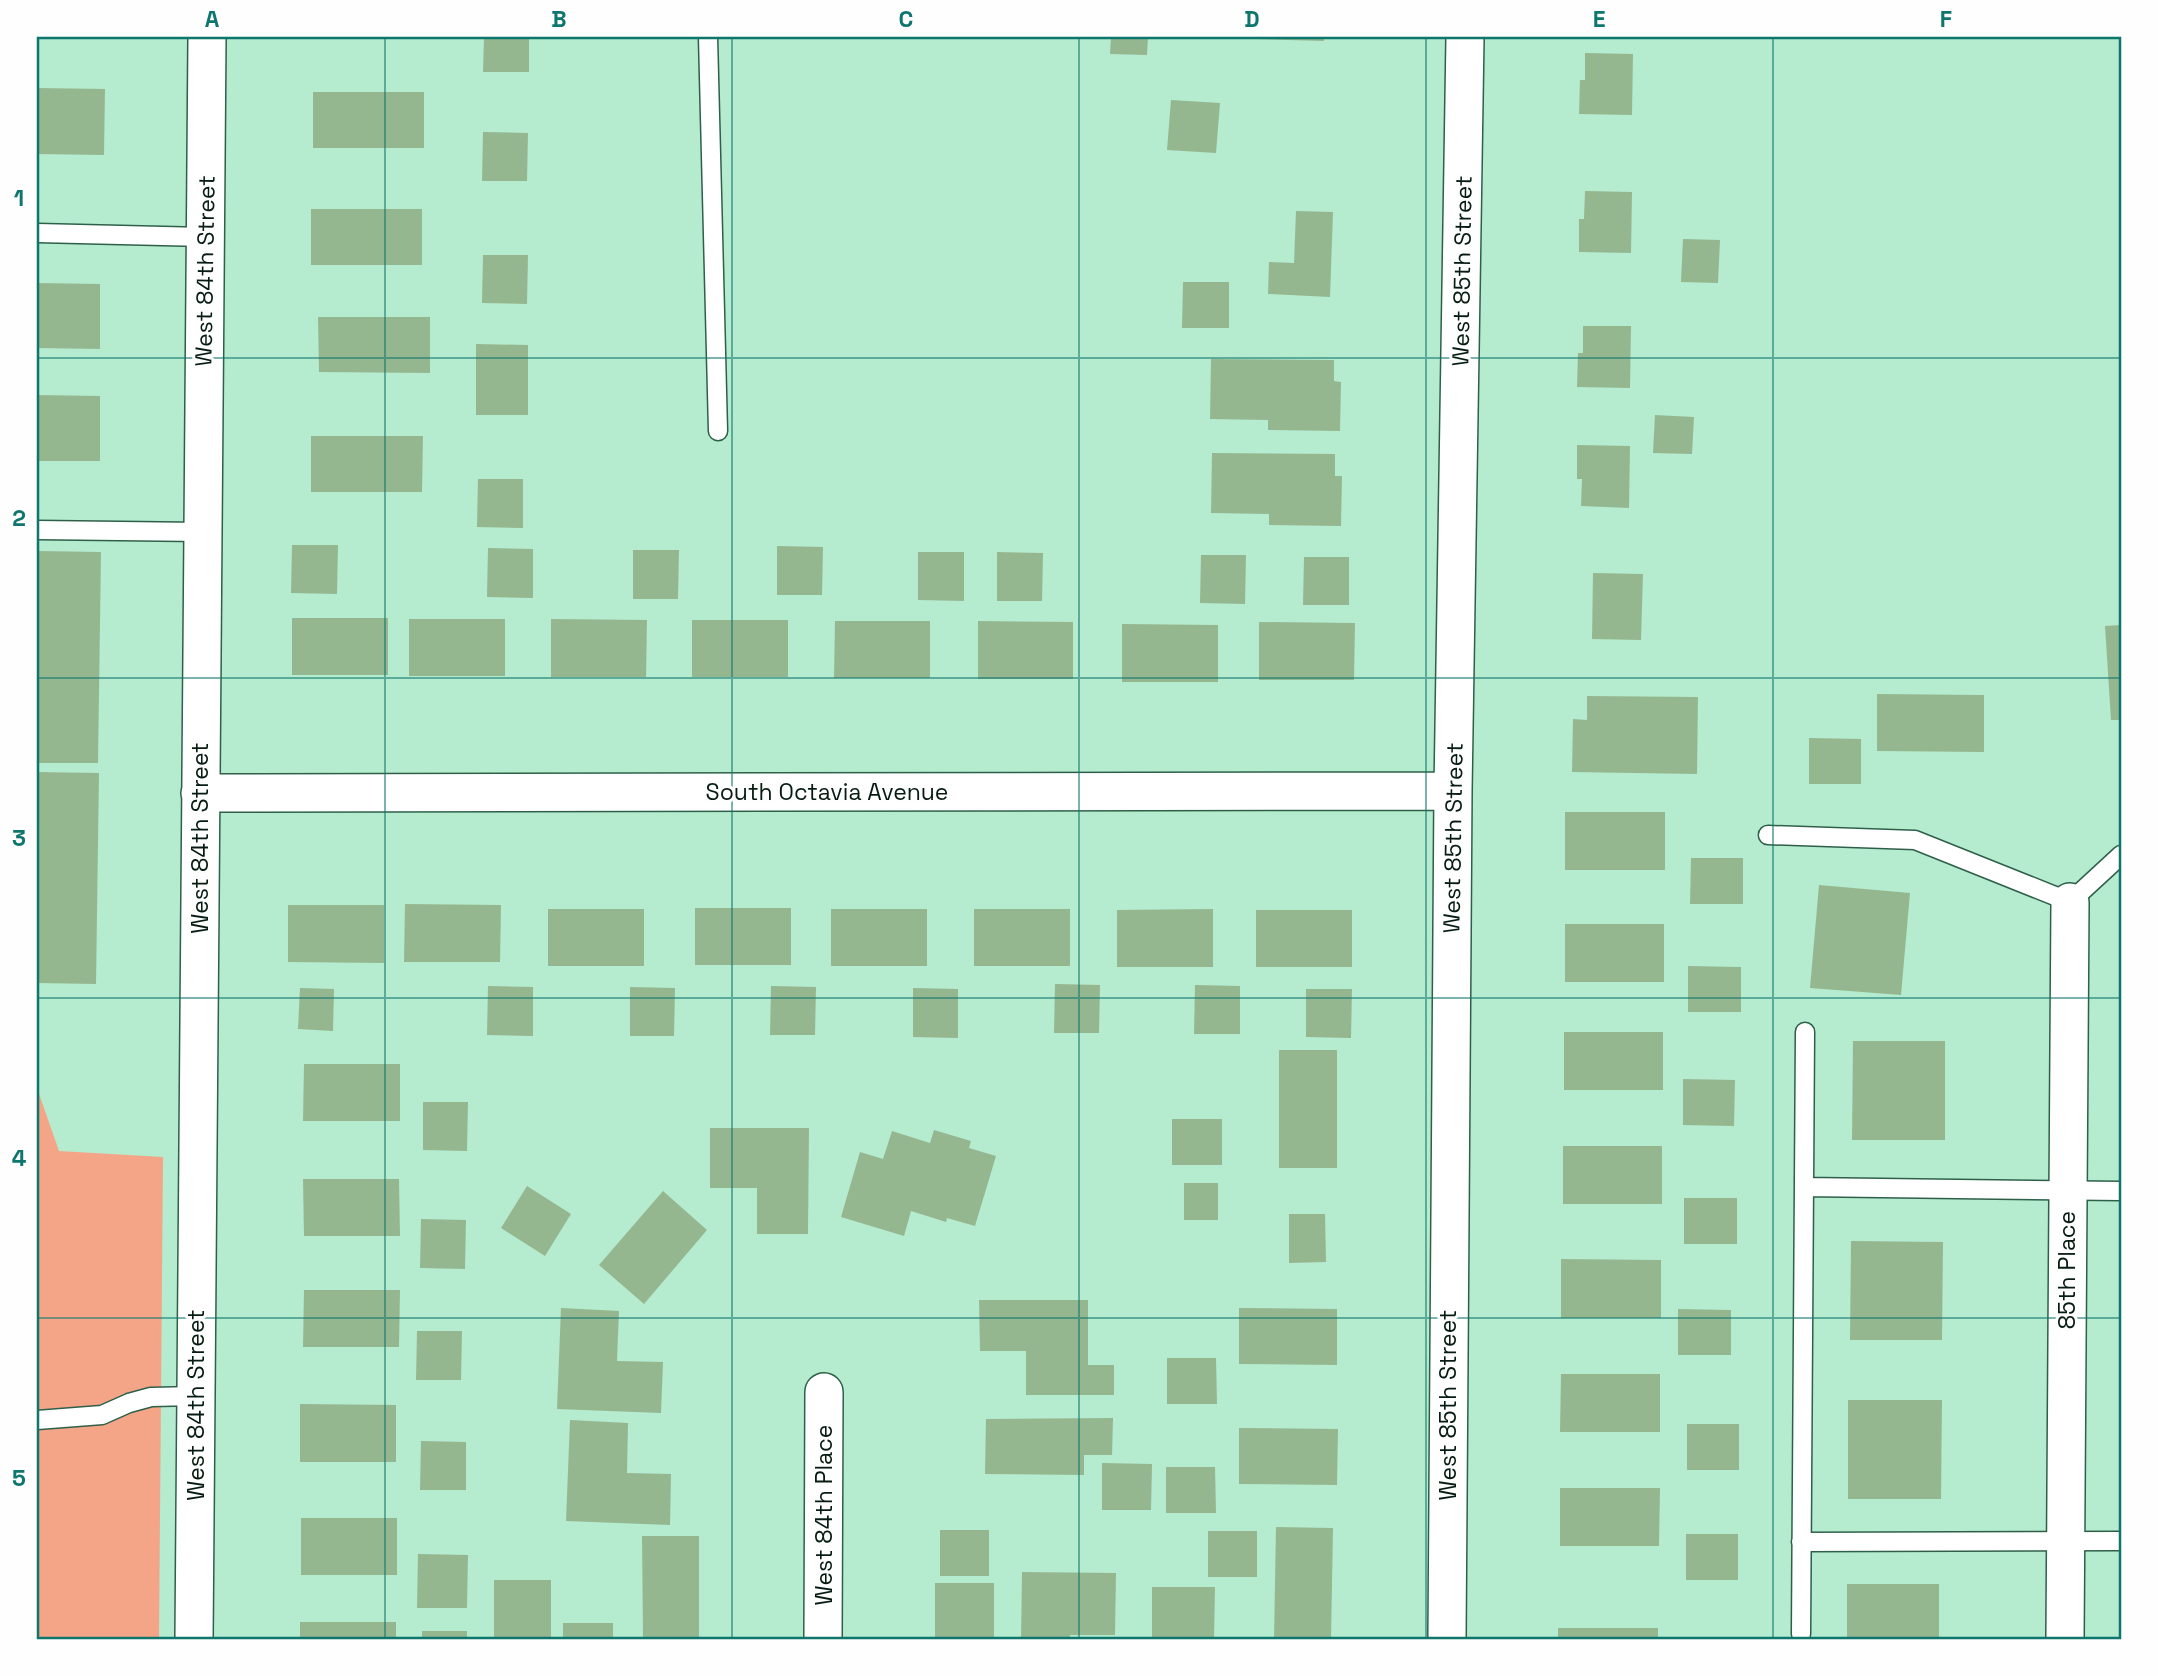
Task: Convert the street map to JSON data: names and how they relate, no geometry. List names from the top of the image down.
{
  "streets": {
    "street": [
      "West 84th Street",
      "West 85th Street",
      "South Octavia Avenue",
      "85th Place",
      "West 84th Place"
    ]
  },
  "crossings": [
    ["West 84th Street", "South Octavia Avenue"],
    ["West 85th Street", "South Octavia Avenue"]
  ],
  "grid": {
    "columns": [
      "A",
      "B",
      "C",
      "D",
      "E",
      "F"
    ],
    "rows": [
      "1",
      "2",
      "3",
      "4",
      "5"
    ]
  }
}
